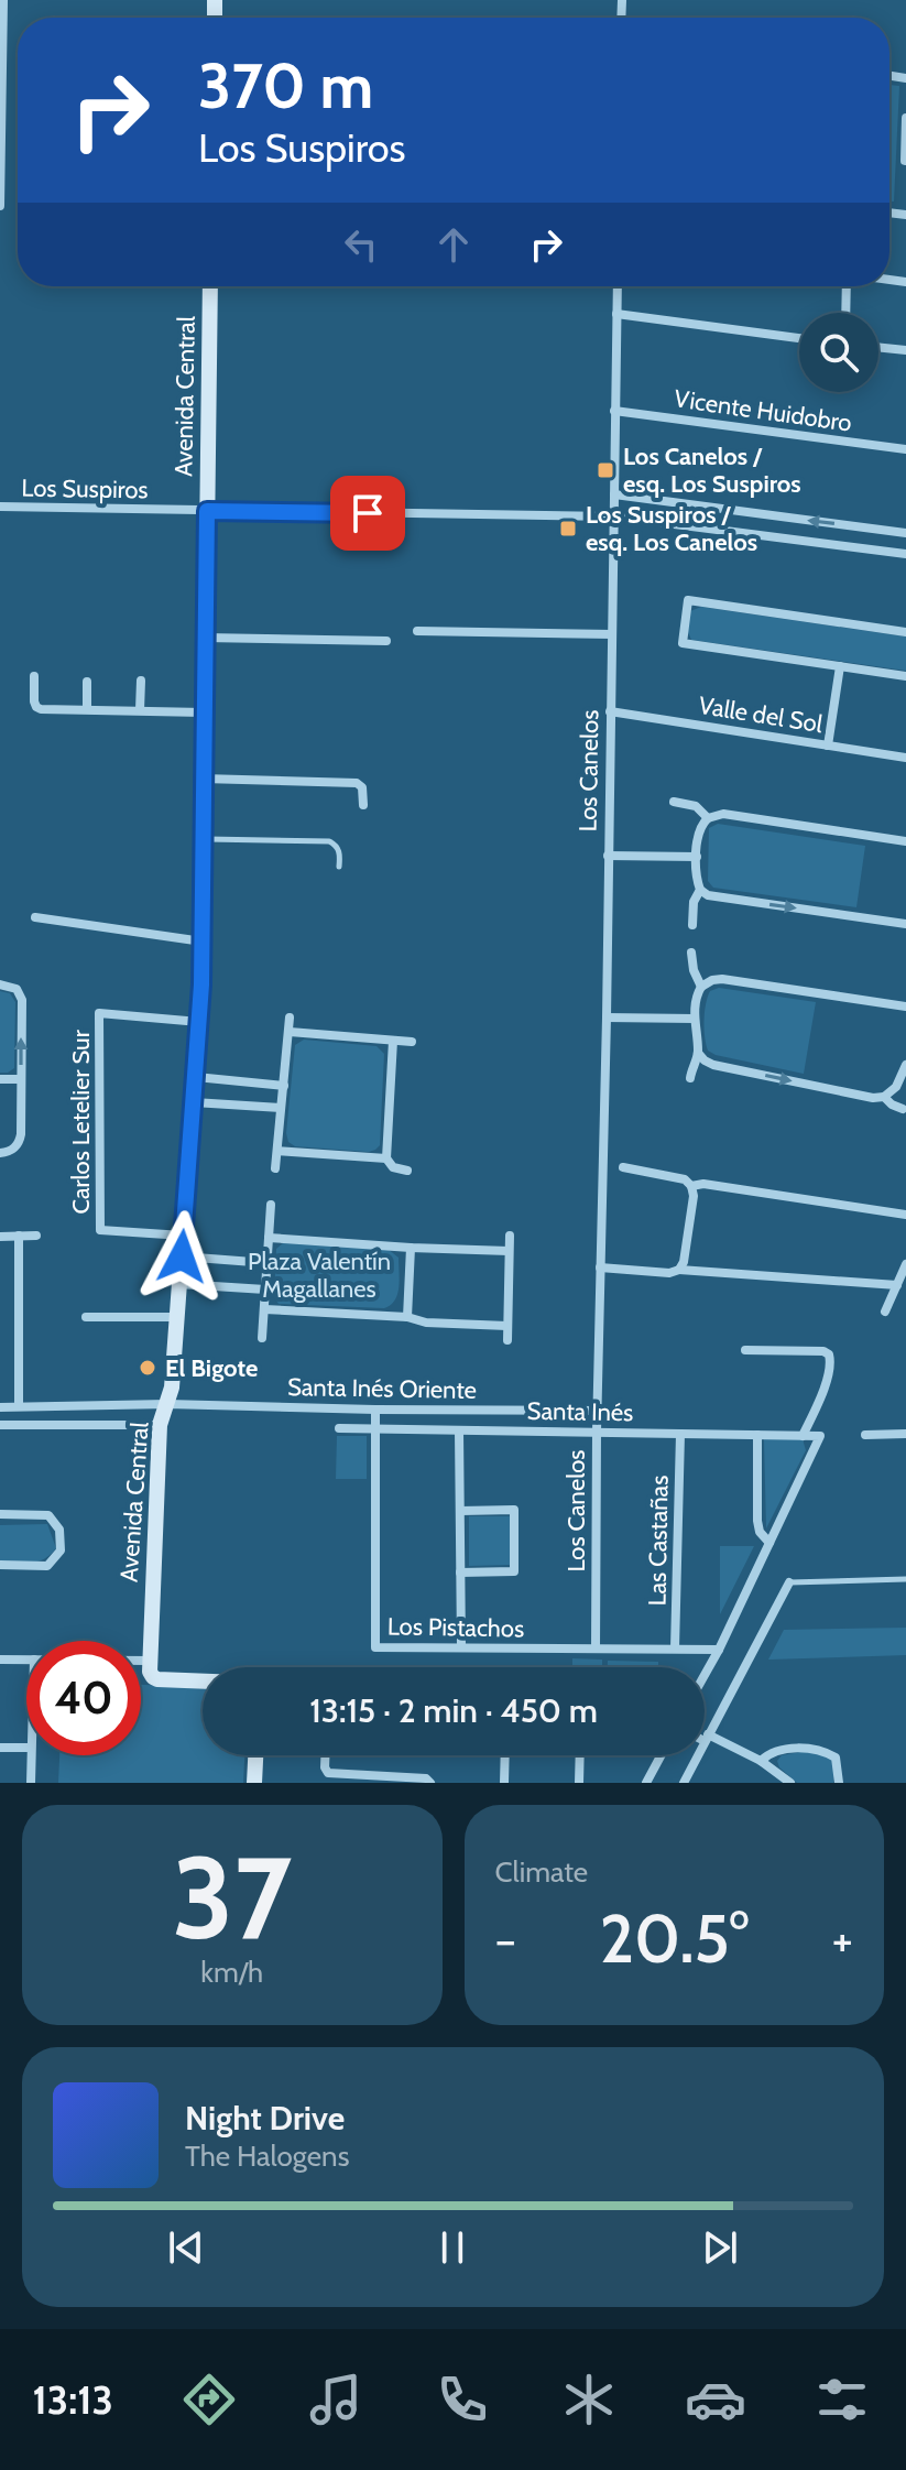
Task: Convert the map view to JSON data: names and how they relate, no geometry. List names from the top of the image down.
{
  "streets": {
    "street": [
      "Avenida Central",
      "Vicente Huidobro",
      "Los Suspiros",
      "Valle del Sol",
      "Los Canelos",
      "Carlos Letelier Sur",
      "Santa Inés Oriente",
      "Santa Inés",
      "Las Castañas",
      "Los Pistachos"
    ]
  },
  "crossings": [
    ["Avenida Central", "Los Suspiros"],
    ["Avenida Central", "Carlos Letelier Sur"],
    ["Avenida Central", "Santa Inés Oriente"],
    ["Vicente Huidobro", "Los Canelos"],
    ["Los Suspiros", "Los Canelos"],
    ["Valle del Sol", "Los Canelos"],
    ["Los Canelos", "Santa Inés Oriente"],
    ["Los Canelos", "Santa Inés"],
    ["Los Canelos", "Los Pistachos"],
    ["Santa Inés Oriente", "Los Pistachos"],
    ["Santa Inés", "Las Castañas"],
    ["Santa Inés", "Los Pistachos"],
    ["Las Castañas", "Los Pistachos"]
  ],
  "parks": ["Plaza Valentín Magallanes"],
  "places": {
    "transit": ["Los Canelos / esq. Los Suspiros", "Los Suspiros / esq. Los Canelos"],
    "other": ["El Bigote"]
  },
  "page": {
    "turn": ["370 m", "Los Suspiros"],
    "limit": "40",
    "trip": "13:15 · 2 min · 450 m",
    "tile": [
      ["37", "km/h"],
      "Climate"
    ],
    "heat": ["−", "20.5°", "+"],
    "song": ["Night Drive", "The Halogens"],
    "tabs": "13:13"
  }
}
